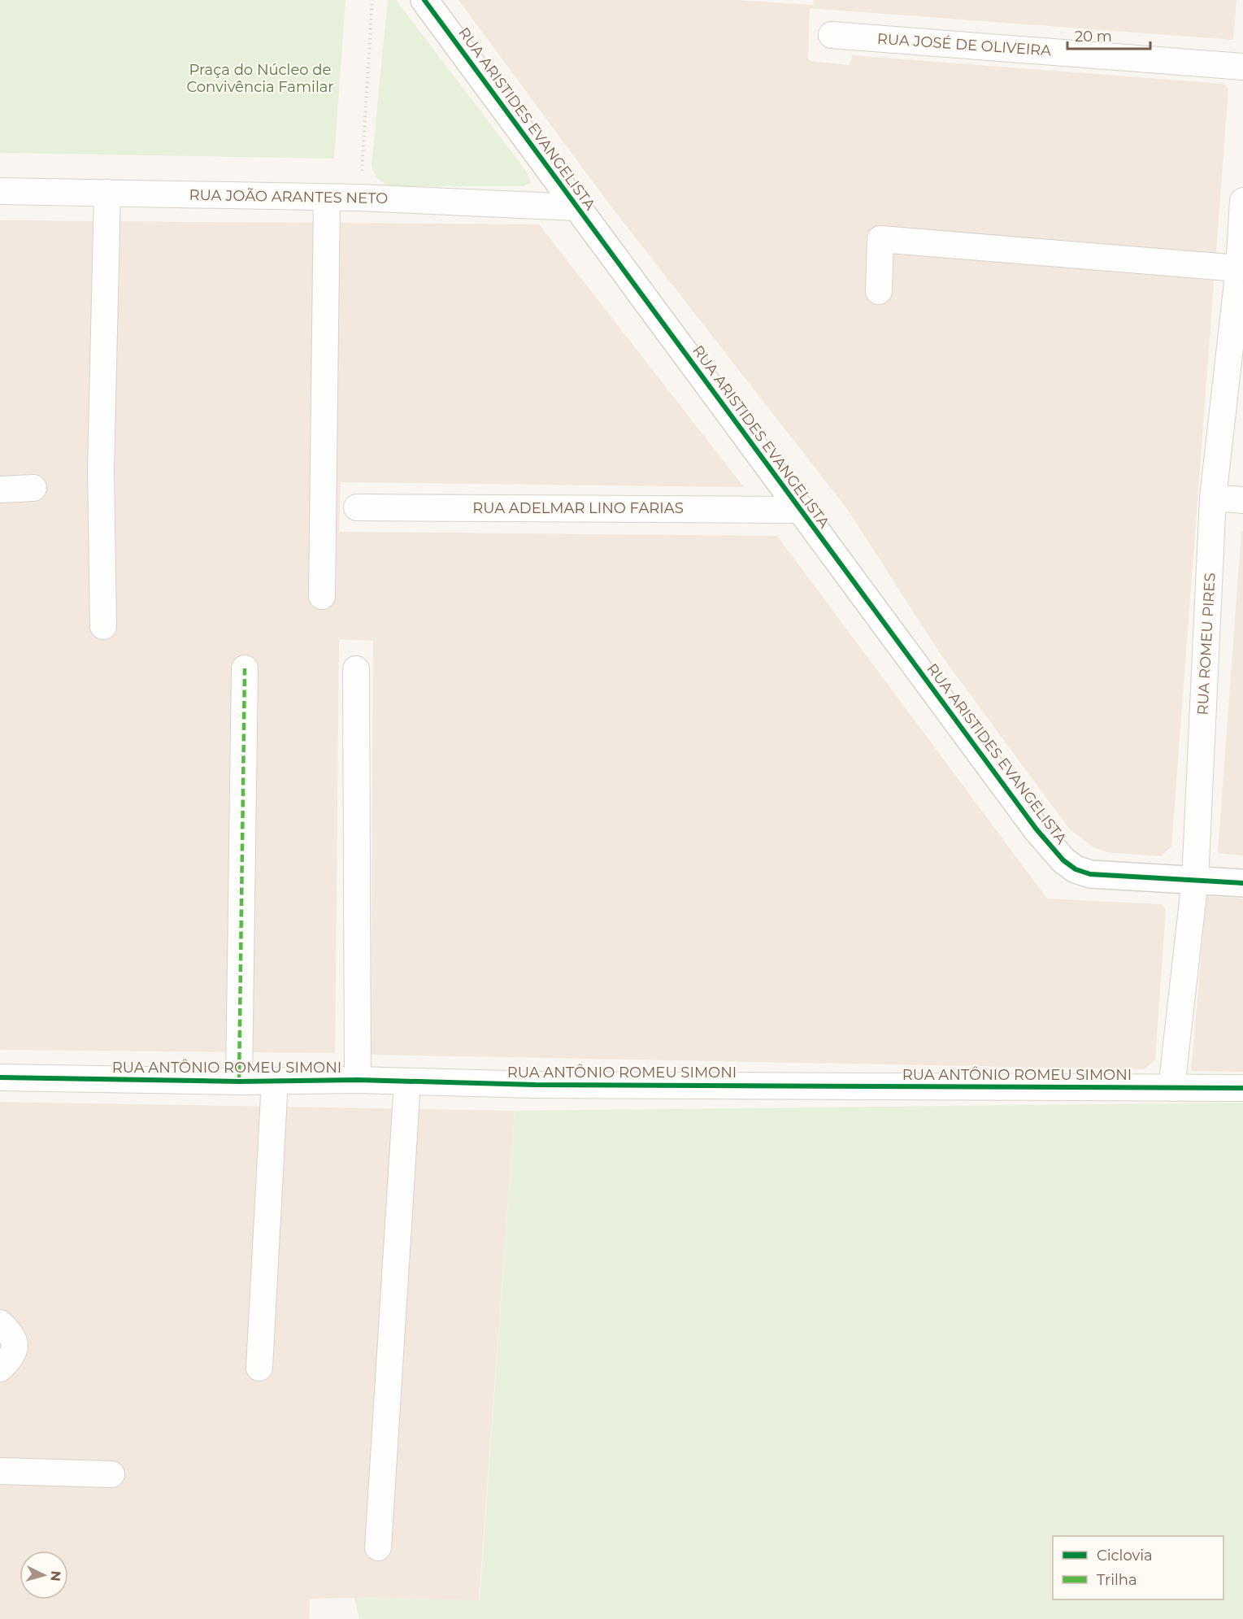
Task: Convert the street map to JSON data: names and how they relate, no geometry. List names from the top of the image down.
{
  "streets": {
    "street": [
      "RUA JOSÉ DE OLIVEIRA",
      "RUA ARISTIDES EVANGELISTA",
      "RUA JOÃO ARANTES NETO",
      "RUA ADELMAR LINO FARIAS",
      "RUA ROMEU PIRES",
      "RUA ANTÔNIO ROMEU SIMONI"
    ]
  },
  "crossings": [
    ["RUA ARISTIDES EVANGELISTA", "RUA JOÃO ARANTES NETO"],
    ["RUA ARISTIDES EVANGELISTA", "RUA ADELMAR LINO FARIAS"],
    ["RUA ARISTIDES EVANGELISTA", "RUA ROMEU PIRES"],
    ["RUA ROMEU PIRES", "RUA ANTÔNIO ROMEU SIMONI"]
  ],
  "parks": ["Praça do Núcleo de Convivência Familar"],
  "legend": ["Ciclovia", "Trilha"],
  "scale_bar": "20 m",
  "north": "right"
}
